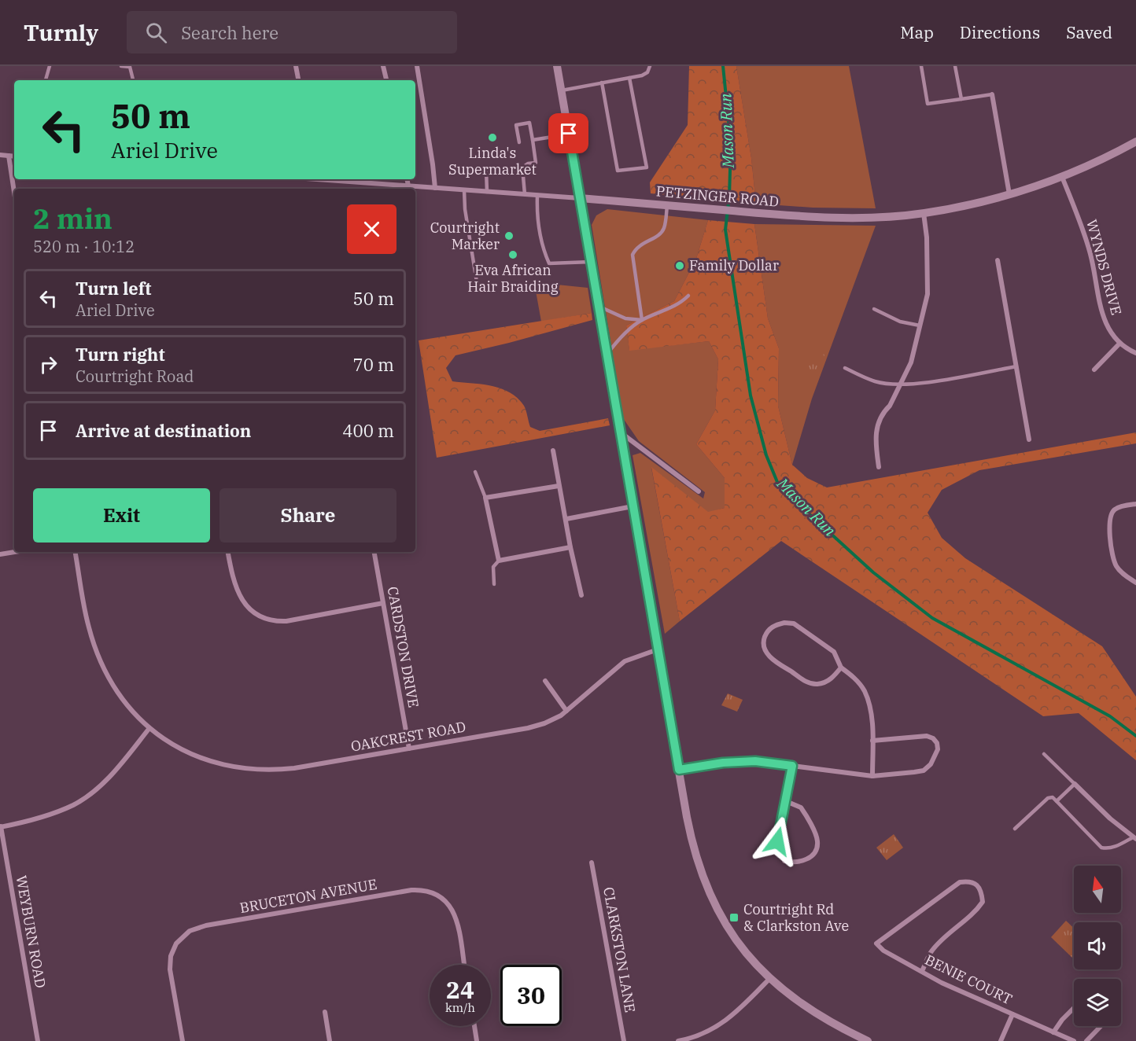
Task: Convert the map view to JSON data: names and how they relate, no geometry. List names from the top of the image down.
{
  "streets": {
    "street": [
      "PETZINGER ROAD",
      "WYNDS DRIVE",
      "CARDSTON DRIVE",
      "OAKCREST ROAD",
      "BRUCETON AVENUE",
      "WEYBURN ROAD",
      "CLARKSTON LANE",
      "BENIE COURT"
    ]
  },
  "crossings": [
    ["PETZINGER ROAD", "WYNDS DRIVE"],
    ["CARDSTON DRIVE", "OAKCREST ROAD"]
  ],
  "water": ["Mason Run"],
  "places": {
    "other": [
      "Linda's Supermarket",
      "Courtright Marker",
      "Eva African Hair Braiding",
      "Family Dollar"
    ],
    "transit": ["Courtright Rd & Clarkston Ave"]
  },
  "north": "top",
  "page": {
    "header": "Turnly",
    "search": "Search here",
    "nav": ["Map", "Directions", "Saved"],
    "turn": ["50 m", "Ariel Drive"],
    "heading": ["2 min", "520 m · 10:12"],
    "list": [
      {
        "name": "Turn left",
        "note": "Ariel Drive",
        "value": "50 m"
      },
      {
        "name": "Turn right",
        "note": "Courtright Road",
        "value": "70 m"
      },
      {
        "name": "Arrive at destination",
        "value": "400 m"
      }
    ],
    "buttons": ["Exit", "Share"],
    "speed": "24 km/h",
    "limit": "30"
  }
}
